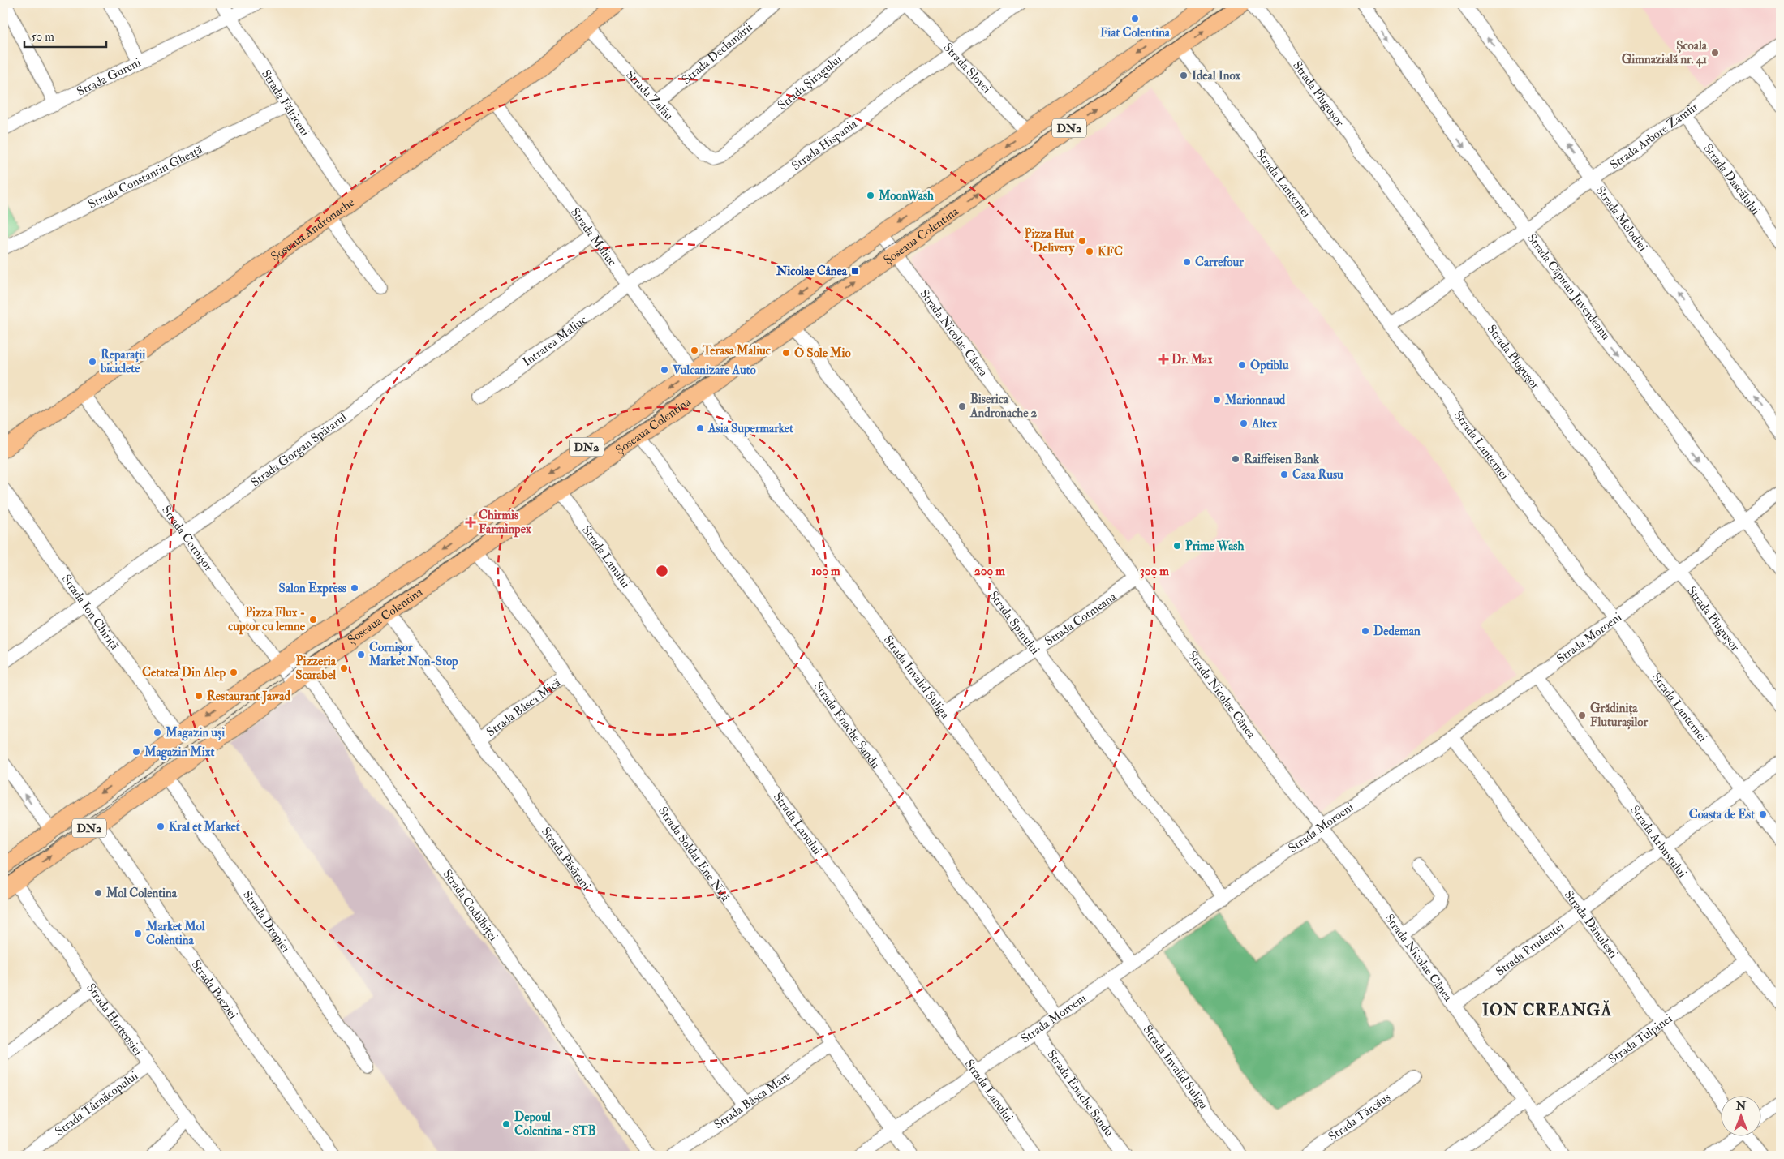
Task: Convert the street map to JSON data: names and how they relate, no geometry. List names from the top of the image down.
{
  "streets": {
    "main road": ["DN2", "Șoseaua Andronache", "Șoseaua Colentina"],
    "street": [
      "Strada Declamării",
      "Strada Slovei",
      "Strada Gureni",
      "Strada Șiragului",
      "Strada Plugușor",
      "Strada Zalău",
      "Strada Fălticeni",
      "Strada Arbore Zamfir",
      "Strada Hispania",
      "Strada Constantin Gheață",
      "Strada Dascălului",
      "Strada Lanternei",
      "Strada Melodiei",
      "Strada Maliuc",
      "Strada Căpitan Juverdeanu",
      "Strada Nicolae Cânea",
      "Intrarea Maliuc",
      "Strada Gorgan Spătarul",
      "Strada Cornișor",
      "Strada Lanului",
      "Strada Ion Chiriță",
      "Strada Cotmeana",
      "Strada Spinului",
      "Strada Moroeni",
      "Strada Invalid Suliga",
      "Strada Bâsca Mică",
      "Strada Enache Sandu",
      "Strada Arbustului",
      "Strada Soldat Ene Niță",
      "Strada Păsărani",
      "Strada Codălbiței",
      "Strada Dropiei",
      "Strada Dănulești",
      "Strada Prudenței",
      "Strada Poeziei",
      "Strada Hortensiei",
      "Strada Tulpinei",
      "Strada Bâsca Mare",
      "Strada Târnăcopului",
      "Strada Tărcăuș"
    ]
  },
  "crossings": [
    ["Strada Declamării", "Strada Zalău"],
    ["Strada Slovei", "Strada Șiragului"],
    ["Strada Slovei", "Strada Hispania"],
    ["Strada Slovei", "Șoseaua Colentina"],
    ["Strada Gureni", "Strada Fălticeni"],
    ["Strada Șiragului", "Strada Zalău"],
    ["Strada Plugușor", "Strada Arbore Zamfir"],
    ["Strada Plugușor", "Strada Moroeni"],
    ["Strada Zalău", "Șoseaua Andronache"],
    ["Strada Fălticeni", "Strada Constantin Gheață"],
    ["Strada Fălticeni", "Șoseaua Andronache"],
    ["Strada Arbore Zamfir", "Strada Dascălului"],
    ["Strada Arbore Zamfir", "Strada Lanternei"],
    ["Strada Arbore Zamfir", "Strada Melodiei"],
    ["Strada Arbore Zamfir", "Strada Căpitan Juverdeanu"],
    ["Strada Hispania", "Strada Maliuc"],
    ["Strada Hispania", "Intrarea Maliuc"],
    ["Strada Lanternei", "Șoseaua Colentina"],
    ["Strada Lanternei", "Strada Moroeni"],
    ["Strada Lanternei", "Strada Prudenței"],
    ["Șoseaua Andronache", "Strada Maliuc"],
    ["Șoseaua Andronache", "Strada Cornișor"],
    ["Șoseaua Colentina", "Strada Maliuc"],
    ["Șoseaua Colentina", "Strada Nicolae Cânea"],
    ["Șoseaua Colentina", "Strada Cornișor"],
    ["Șoseaua Colentina", "Strada Lanului"],
    ["Șoseaua Colentina", "Strada Ion Chiriță"],
    ["Șoseaua Colentina", "Strada Spinului"],
    ["Șoseaua Colentina", "Strada Invalid Suliga"],
    ["Șoseaua Colentina", "Strada Enache Sandu"],
    ["Șoseaua Colentina", "Strada Soldat Ene Niță"],
    ["Șoseaua Colentina", "Strada Păsărani"],
    ["Șoseaua Colentina", "Strada Codălbiței"],
    ["Șoseaua Colentina", "Strada Dropiei"],
    ["Șoseaua Colentina", "Strada Poeziei"],
    ["Șoseaua Colentina", "Strada Hortensiei"],
    ["Strada Maliuc", "Intrarea Maliuc"],
    ["Strada Maliuc", "Strada Gorgan Spătarul"],
    ["Strada Căpitan Juverdeanu", "Strada Moroeni"],
    ["Strada Nicolae Cânea", "Strada Cotmeana"],
    ["Strada Nicolae Cânea", "Strada Moroeni"],
    ["Strada Nicolae Cânea", "Strada Prudenței"],
    ["Strada Nicolae Cânea", "Strada Tulpinei"],
    ["Strada Gorgan Spătarul", "Strada Cornișor"],
    ["Strada Gorgan Spătarul", "Strada Ion Chiriță"],
    ["Strada Cornișor", "Strada Codălbiței"],
    ["Strada Lanului", "Strada Moroeni"],
    ["Strada Cotmeana", "Strada Spinului"],
    ["Strada Cotmeana", "Strada Invalid Suliga"],
    ["Strada Spinului", "Strada Moroeni"],
    ["Strada Moroeni", "Strada Invalid Suliga"],
    ["Strada Moroeni", "Strada Enache Sandu"],
    ["Strada Moroeni", "Strada Arbustului"],
    ["Strada Moroeni", "Strada Soldat Ene Niță"],
    ["Strada Moroeni", "Strada Dănulești"],
    ["Strada Bâsca Mică", "Strada Soldat Ene Niță"],
    ["Strada Bâsca Mică", "Strada Păsărani"],
    ["Strada Arbustului", "Strada Prudenței"],
    ["Strada Arbustului", "Strada Tulpinei"],
    ["Strada Soldat Ene Niță", "Strada Bâsca Mare"],
    ["Strada Păsărani", "Strada Bâsca Mare"],
    ["Strada Dănulești", "Strada Prudenței"],
    ["Strada Dănulești", "Strada Tulpinei"],
    ["Strada Hortensiei", "Strada Târnăcopului"]
  ],
  "one_way": ["Strada Melodiei", "Strada Căpitan Juverdeanu"],
  "districts": ["ION CREANGĂ"],
  "places": {
    "other": [
      "Fiat Colentina",
      "Școala Gimnazială nr. 41",
      "Ideal Inox",
      "MoonWash",
      "Pizza Hut Delivery",
      "KFC",
      "Carrefour",
      "Terasa Maliuc",
      "O Sole Mio",
      "Reparații biciclete",
      "Optiblu",
      "Vulcanizare Auto",
      "Marionnaud",
      "Biserica Andronache 2",
      "Altex",
      "Asia Supermarket",
      "Raiffeisen Bank",
      "Casa Rusu",
      "Prime Wash",
      "Salon Express",
      "Pizza Flux - cuptor cu lemne",
      "Dedeman",
      "Cornișor Market Non-Stop",
      "Pizzeria Scarabel",
      "Cetatea Din Alep",
      "Restaurant Jawad",
      "Grădinița Fluturașilor",
      "Magazin uși",
      "Magazin Mixt",
      "Coasta de Est",
      "Kral et Market",
      "Mol Colentina",
      "Market Mol Colentina",
      "Depoul Colentina - STB"
    ],
    "transit": ["Nicolae Cânea"],
    "health": ["Dr. Max", "Chirmis Farminpex"]
  },
  "scale_bar": "50 m",
  "north": "top",
  "rings": ["100 m", "200 m", "300 m"]
}
